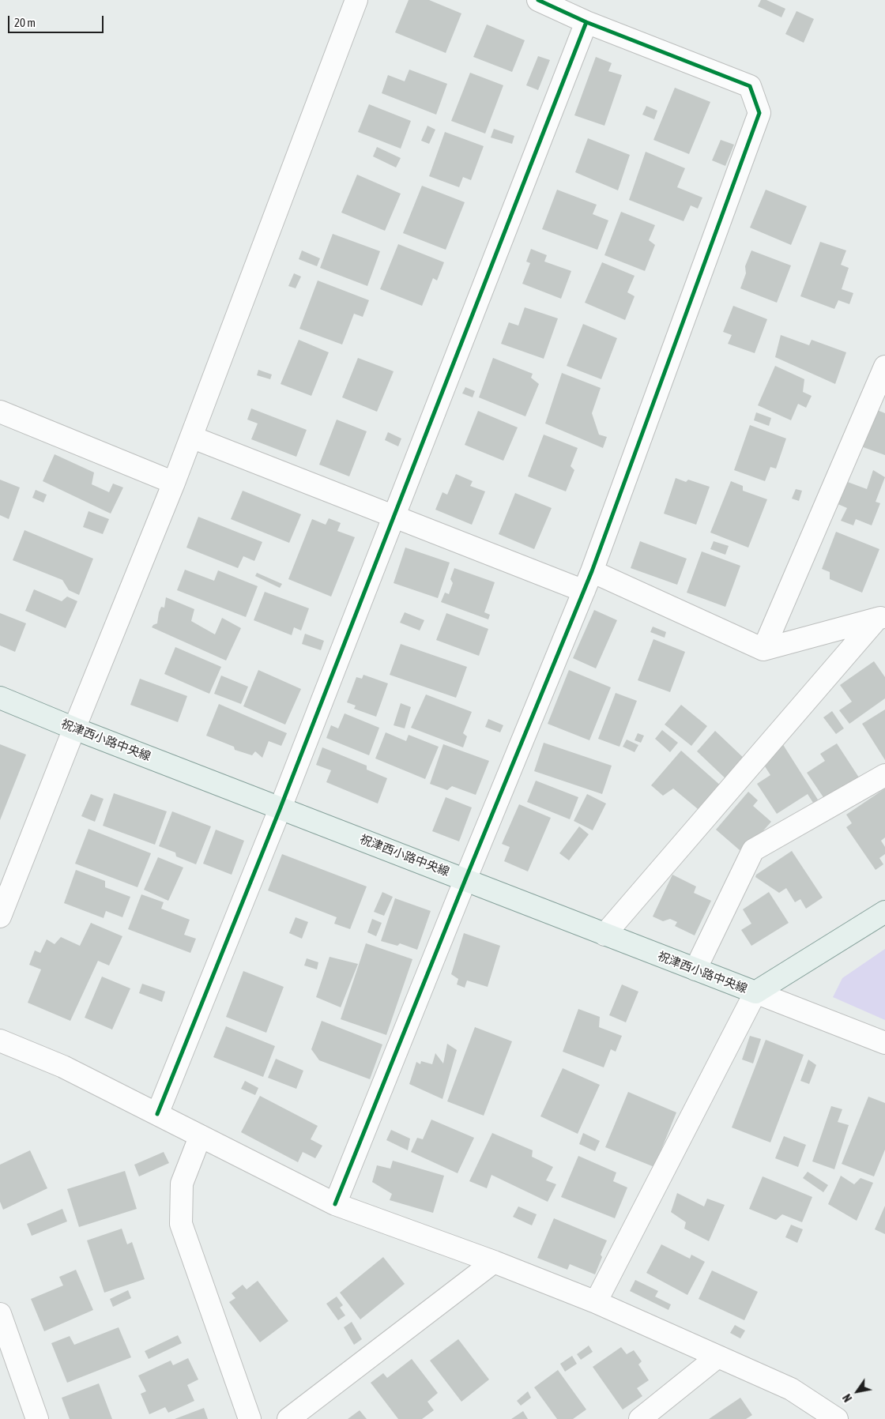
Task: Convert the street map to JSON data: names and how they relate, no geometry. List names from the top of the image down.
{
  "streets": {
    "main road": ["祝津西小路中央線"]
  },
  "scale_bar": "20 m",
  "north": "bottom left"
}
